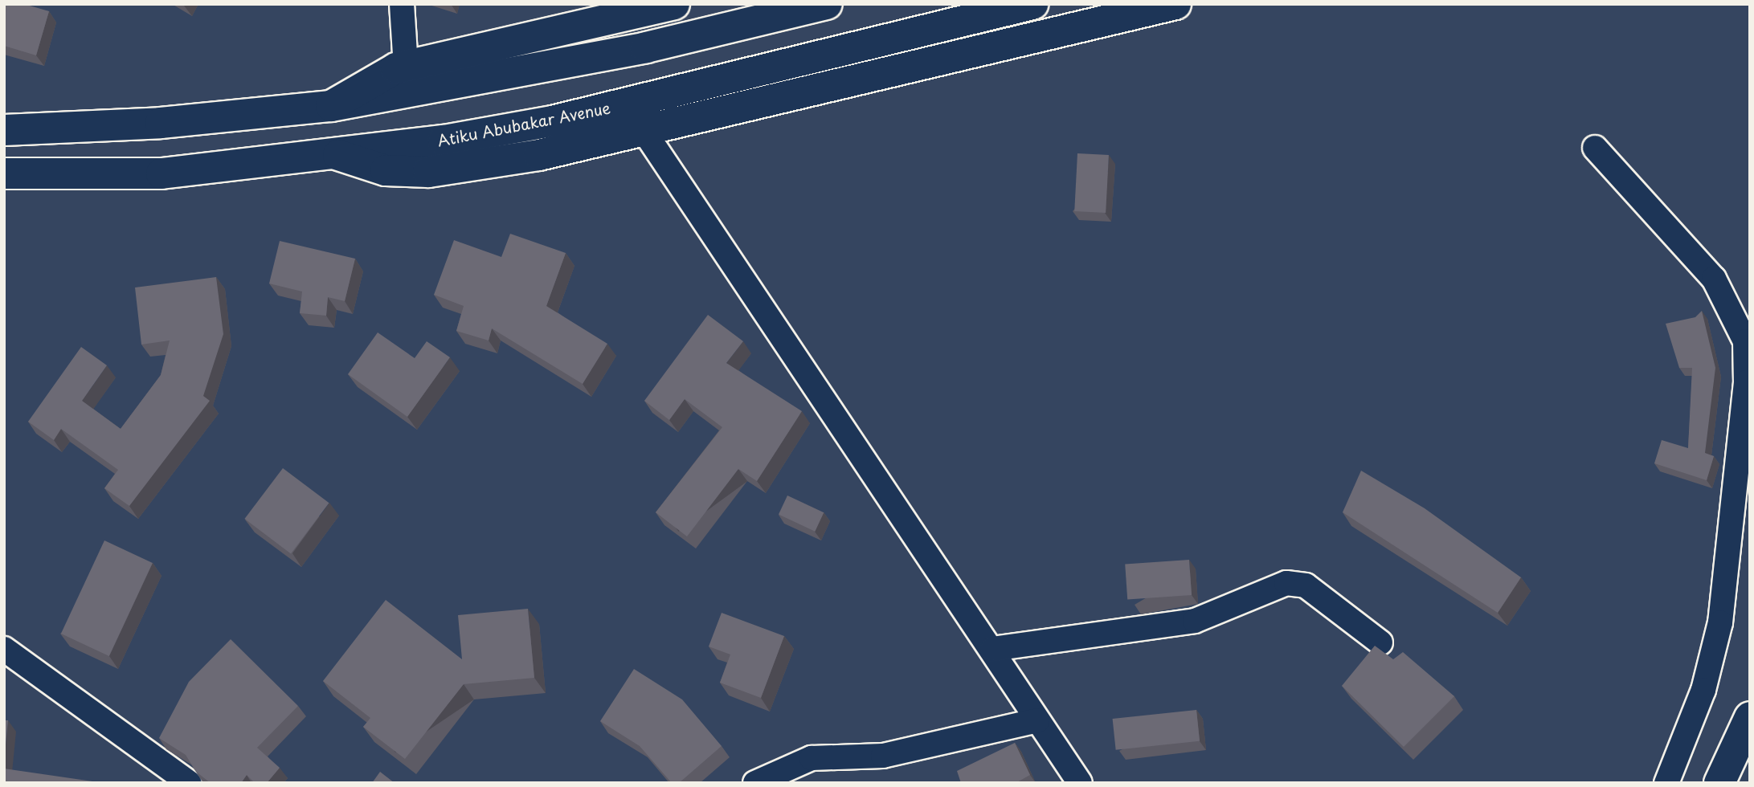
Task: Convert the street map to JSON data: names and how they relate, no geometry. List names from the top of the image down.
{
  "streets": {
    "main road": ["Atiku Abubakar Avenue"]
  }
}
